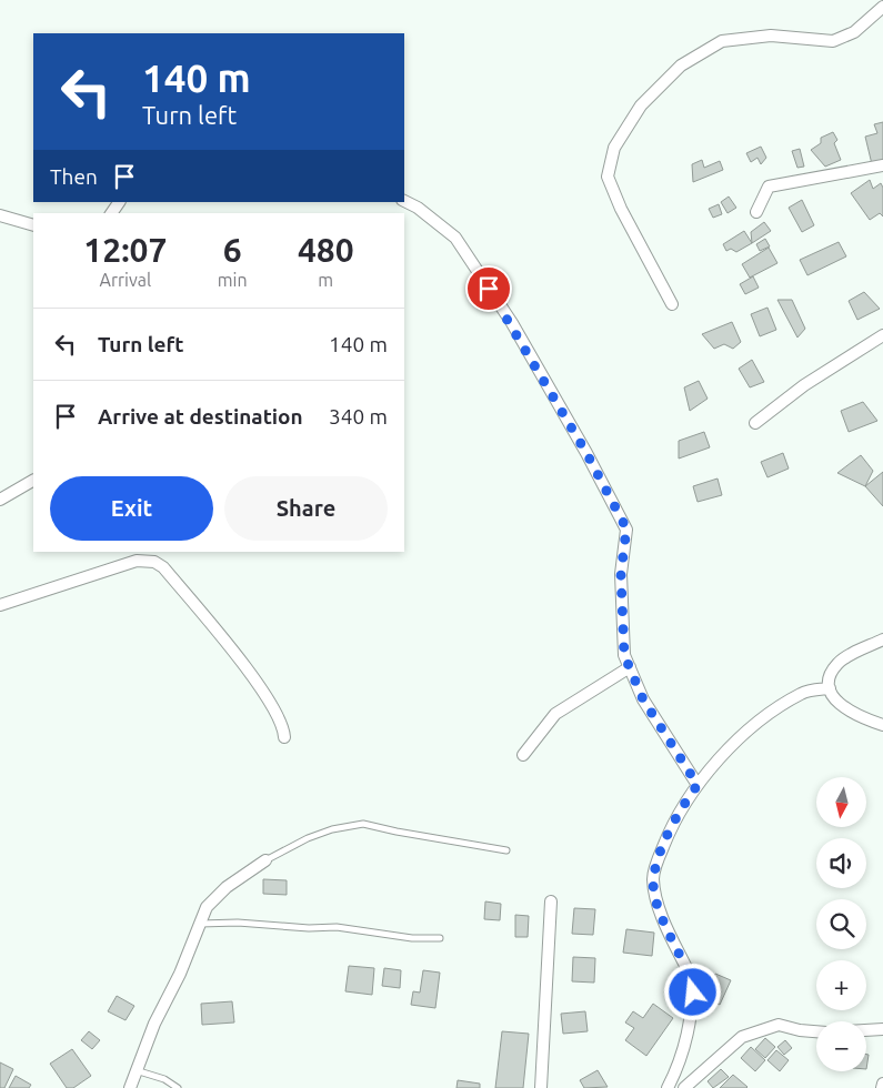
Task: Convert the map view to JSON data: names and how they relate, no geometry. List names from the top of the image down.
{
  "north": "bottom",
  "page": {
    "turn": ["140 m", "Turn left"],
    "then": "Then",
    "eta": [
      "12:07",
      "Arrival",
      "6",
      "min",
      "480",
      "m"
    ],
    "list": [
      {
        "name": "Turn left",
        "value": "140 m"
      },
      {
        "name": "Arrive at destination",
        "value": "340 m"
      }
    ],
    "buttons": ["Exit", "Share"],
    "map_buttons": ["+", "−"]
  }
}
